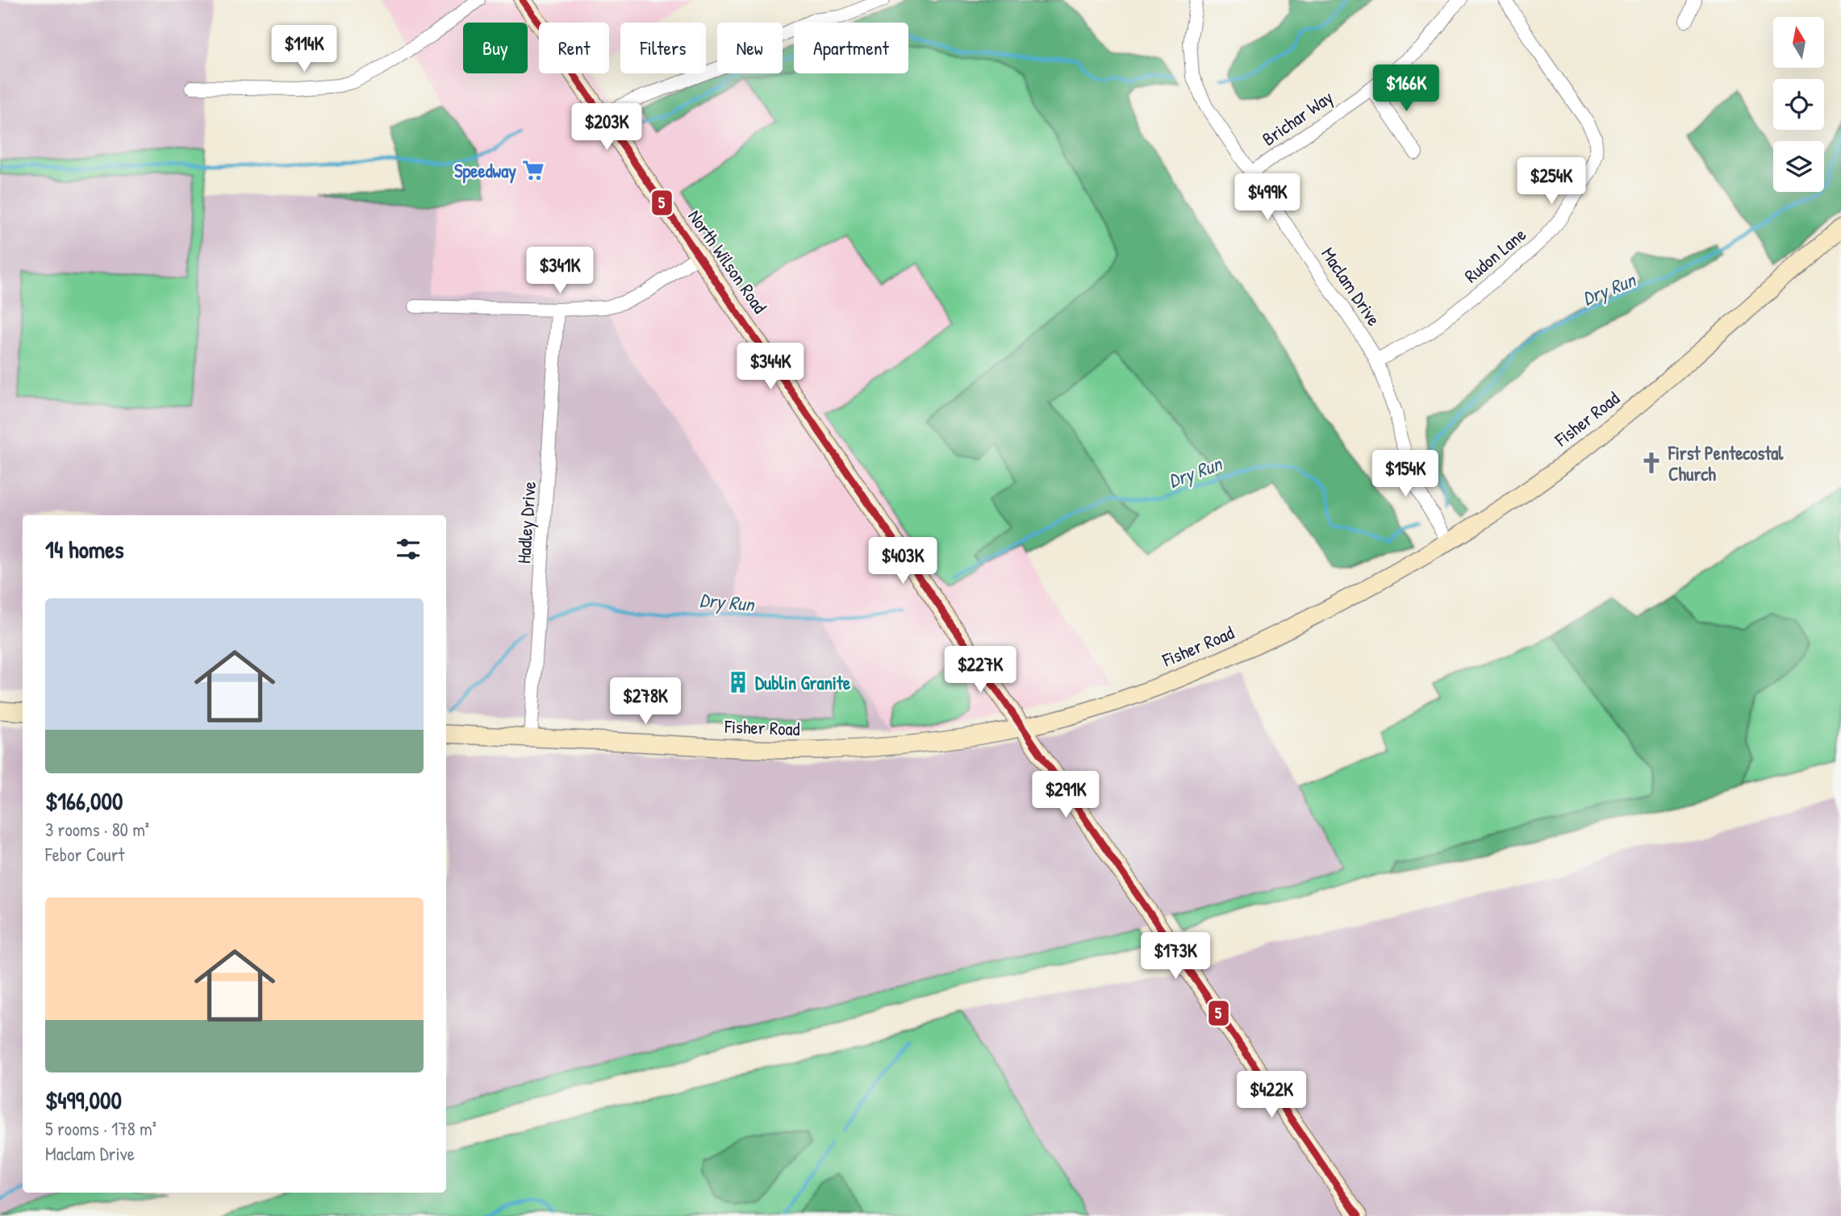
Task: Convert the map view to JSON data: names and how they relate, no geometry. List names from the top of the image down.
{
  "streets": {
    "main road": ["North Wilson Road", "Fisher Road"],
    "street": [
      "Brichar Way",
      "Rudon Lane",
      "Maclam Drive",
      "Hadley Drive"
    ]
  },
  "crossings": [
    ["Brichar Way", "Maclam Drive"],
    ["Rudon Lane", "Maclam Drive"],
    ["North Wilson Road", "Fisher Road"],
    ["Maclam Drive", "Fisher Road"],
    ["Fisher Road", "Hadley Drive"]
  ],
  "water": ["Dry Run"],
  "places": {
    "supermarket": ["Speedway"],
    "church": ["First Pentecostal Church"],
    "building": ["Dublin Granite"]
  },
  "lines": ["transit line 5"],
  "north": "top",
  "page": {
    "chip": [
      "Buy",
      "Rent",
      "Filters",
      "New",
      "Apartment"
    ],
    "price": [
      "$114K",
      "$166K",
      "$203K",
      "$254K",
      "$499K",
      "$341K",
      "$344K",
      "$154K",
      "$403K",
      "$227K",
      "$278K",
      "$291K",
      "$173K",
      "$422K"
    ],
    "heading": "14 homes",
    "list": [
      {
        "name": "$166,000",
        "note": "3 rooms · 80 m² · Febor Court"
      },
      {
        "name": "$499,000",
        "note": "5 rooms · 178 m² · Maclam Drive"
      }
    ]
  }
}
